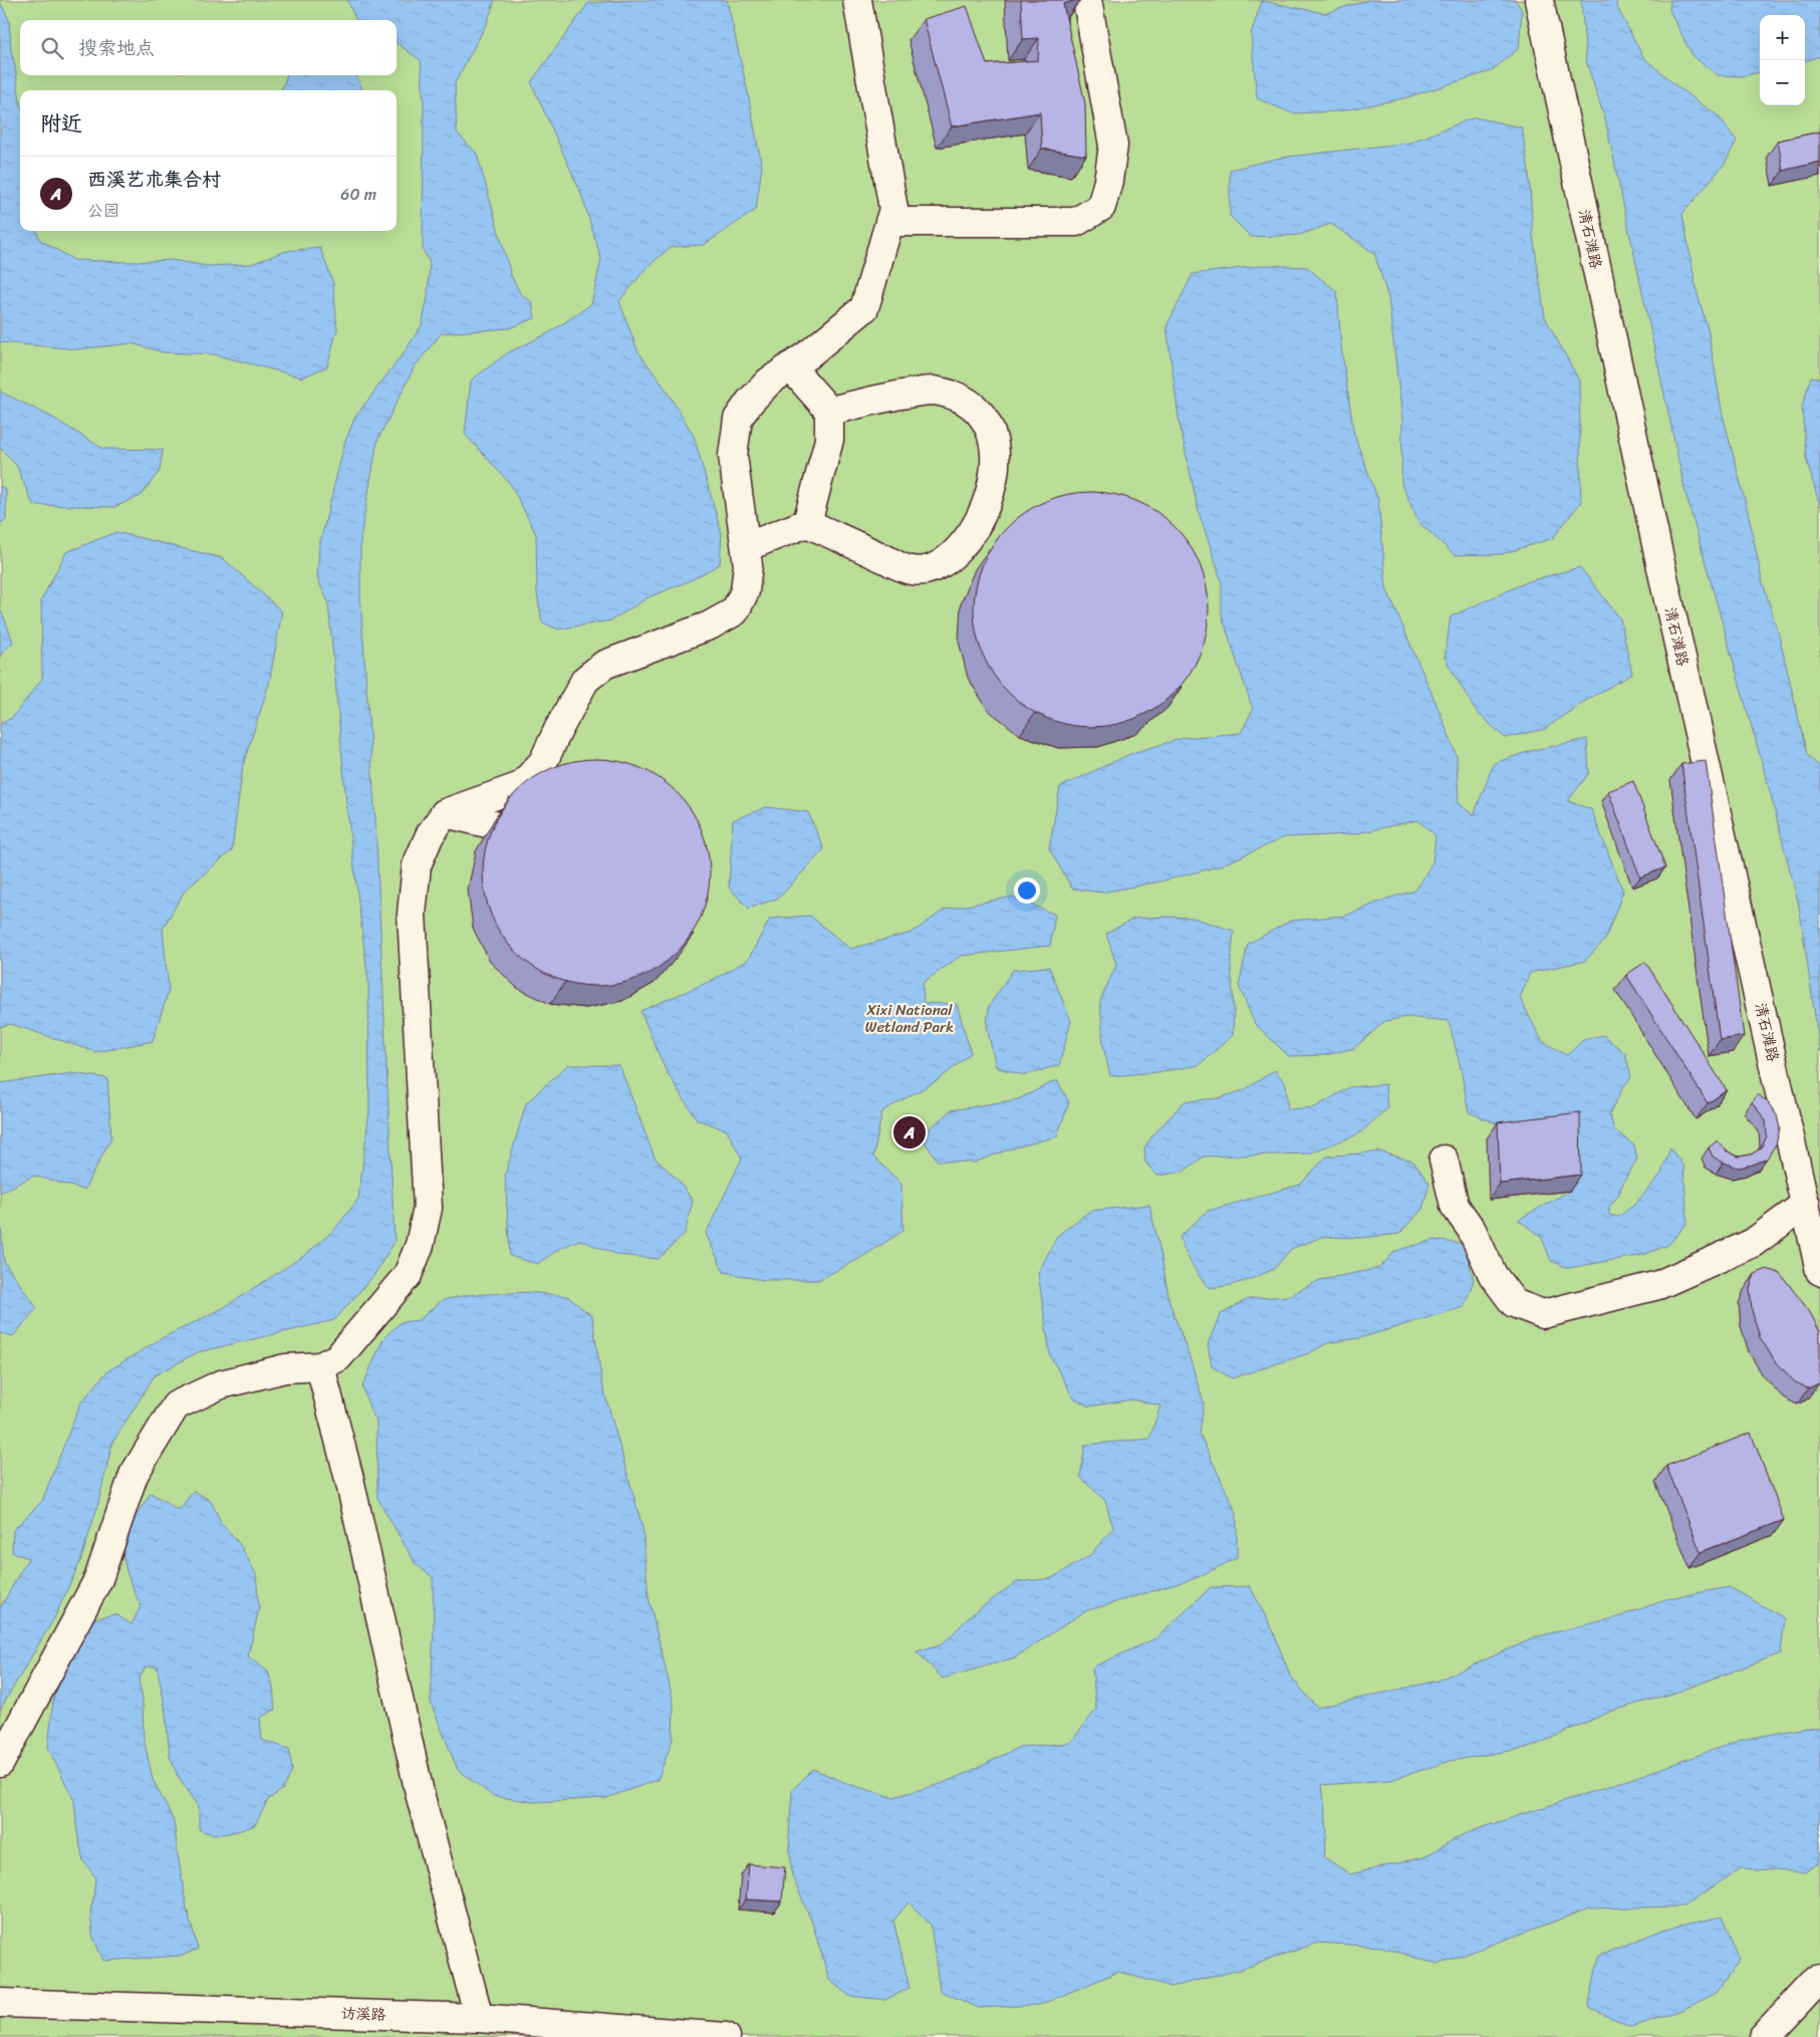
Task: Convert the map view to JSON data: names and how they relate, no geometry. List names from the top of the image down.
{
  "streets": {
    "street": ["清石滩路", "访溪路"]
  },
  "parks": ["Xixi National Wetland Park"],
  "page": {
    "map_buttons": ["+", "−"],
    "search": "搜索地点",
    "heading": "附近",
    "list": [
      {
        "mark": "A",
        "name": "西溪艺术集合村",
        "note": "公园",
        "value": "60 m"
      }
    ],
    "pins": "A"
  }
}
